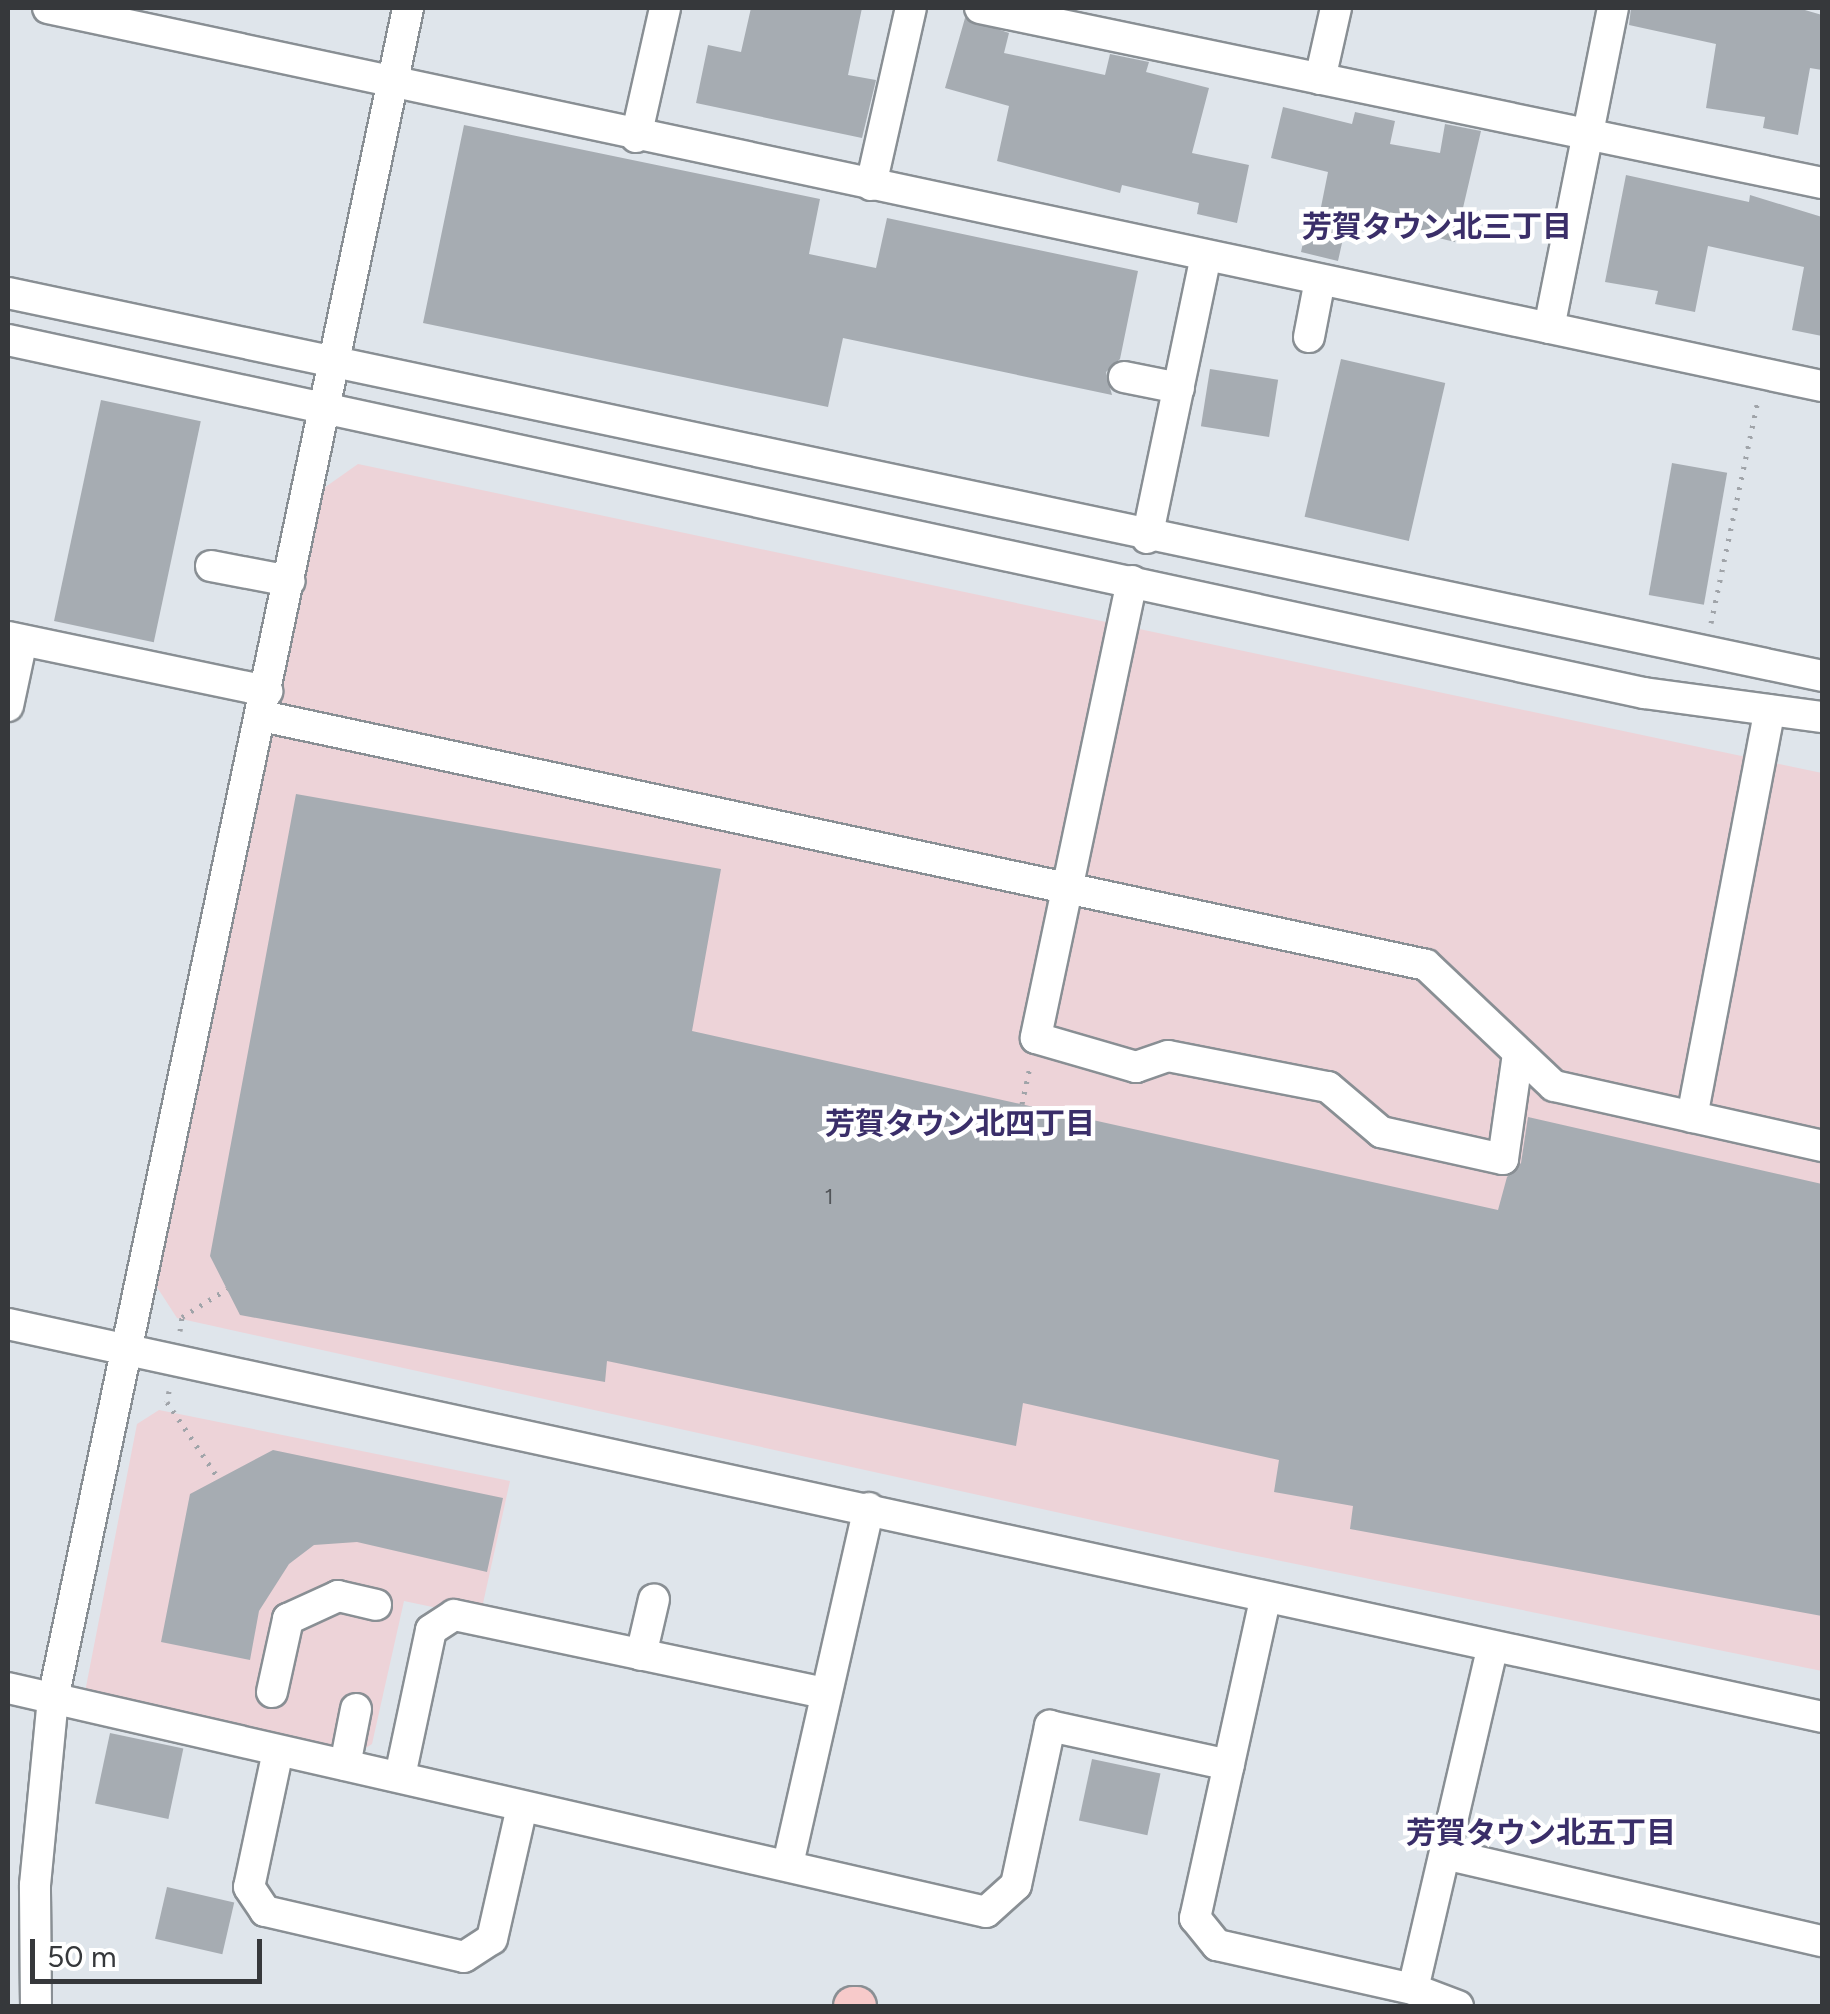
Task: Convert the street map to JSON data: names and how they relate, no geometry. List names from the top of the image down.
{
  "districts": ["芳賀タウン北三丁目", "芳賀タウン北四丁目", "芳賀タウン北五丁目"],
  "house_numbers": ["1"],
  "scale_bar": "50 m"
}
